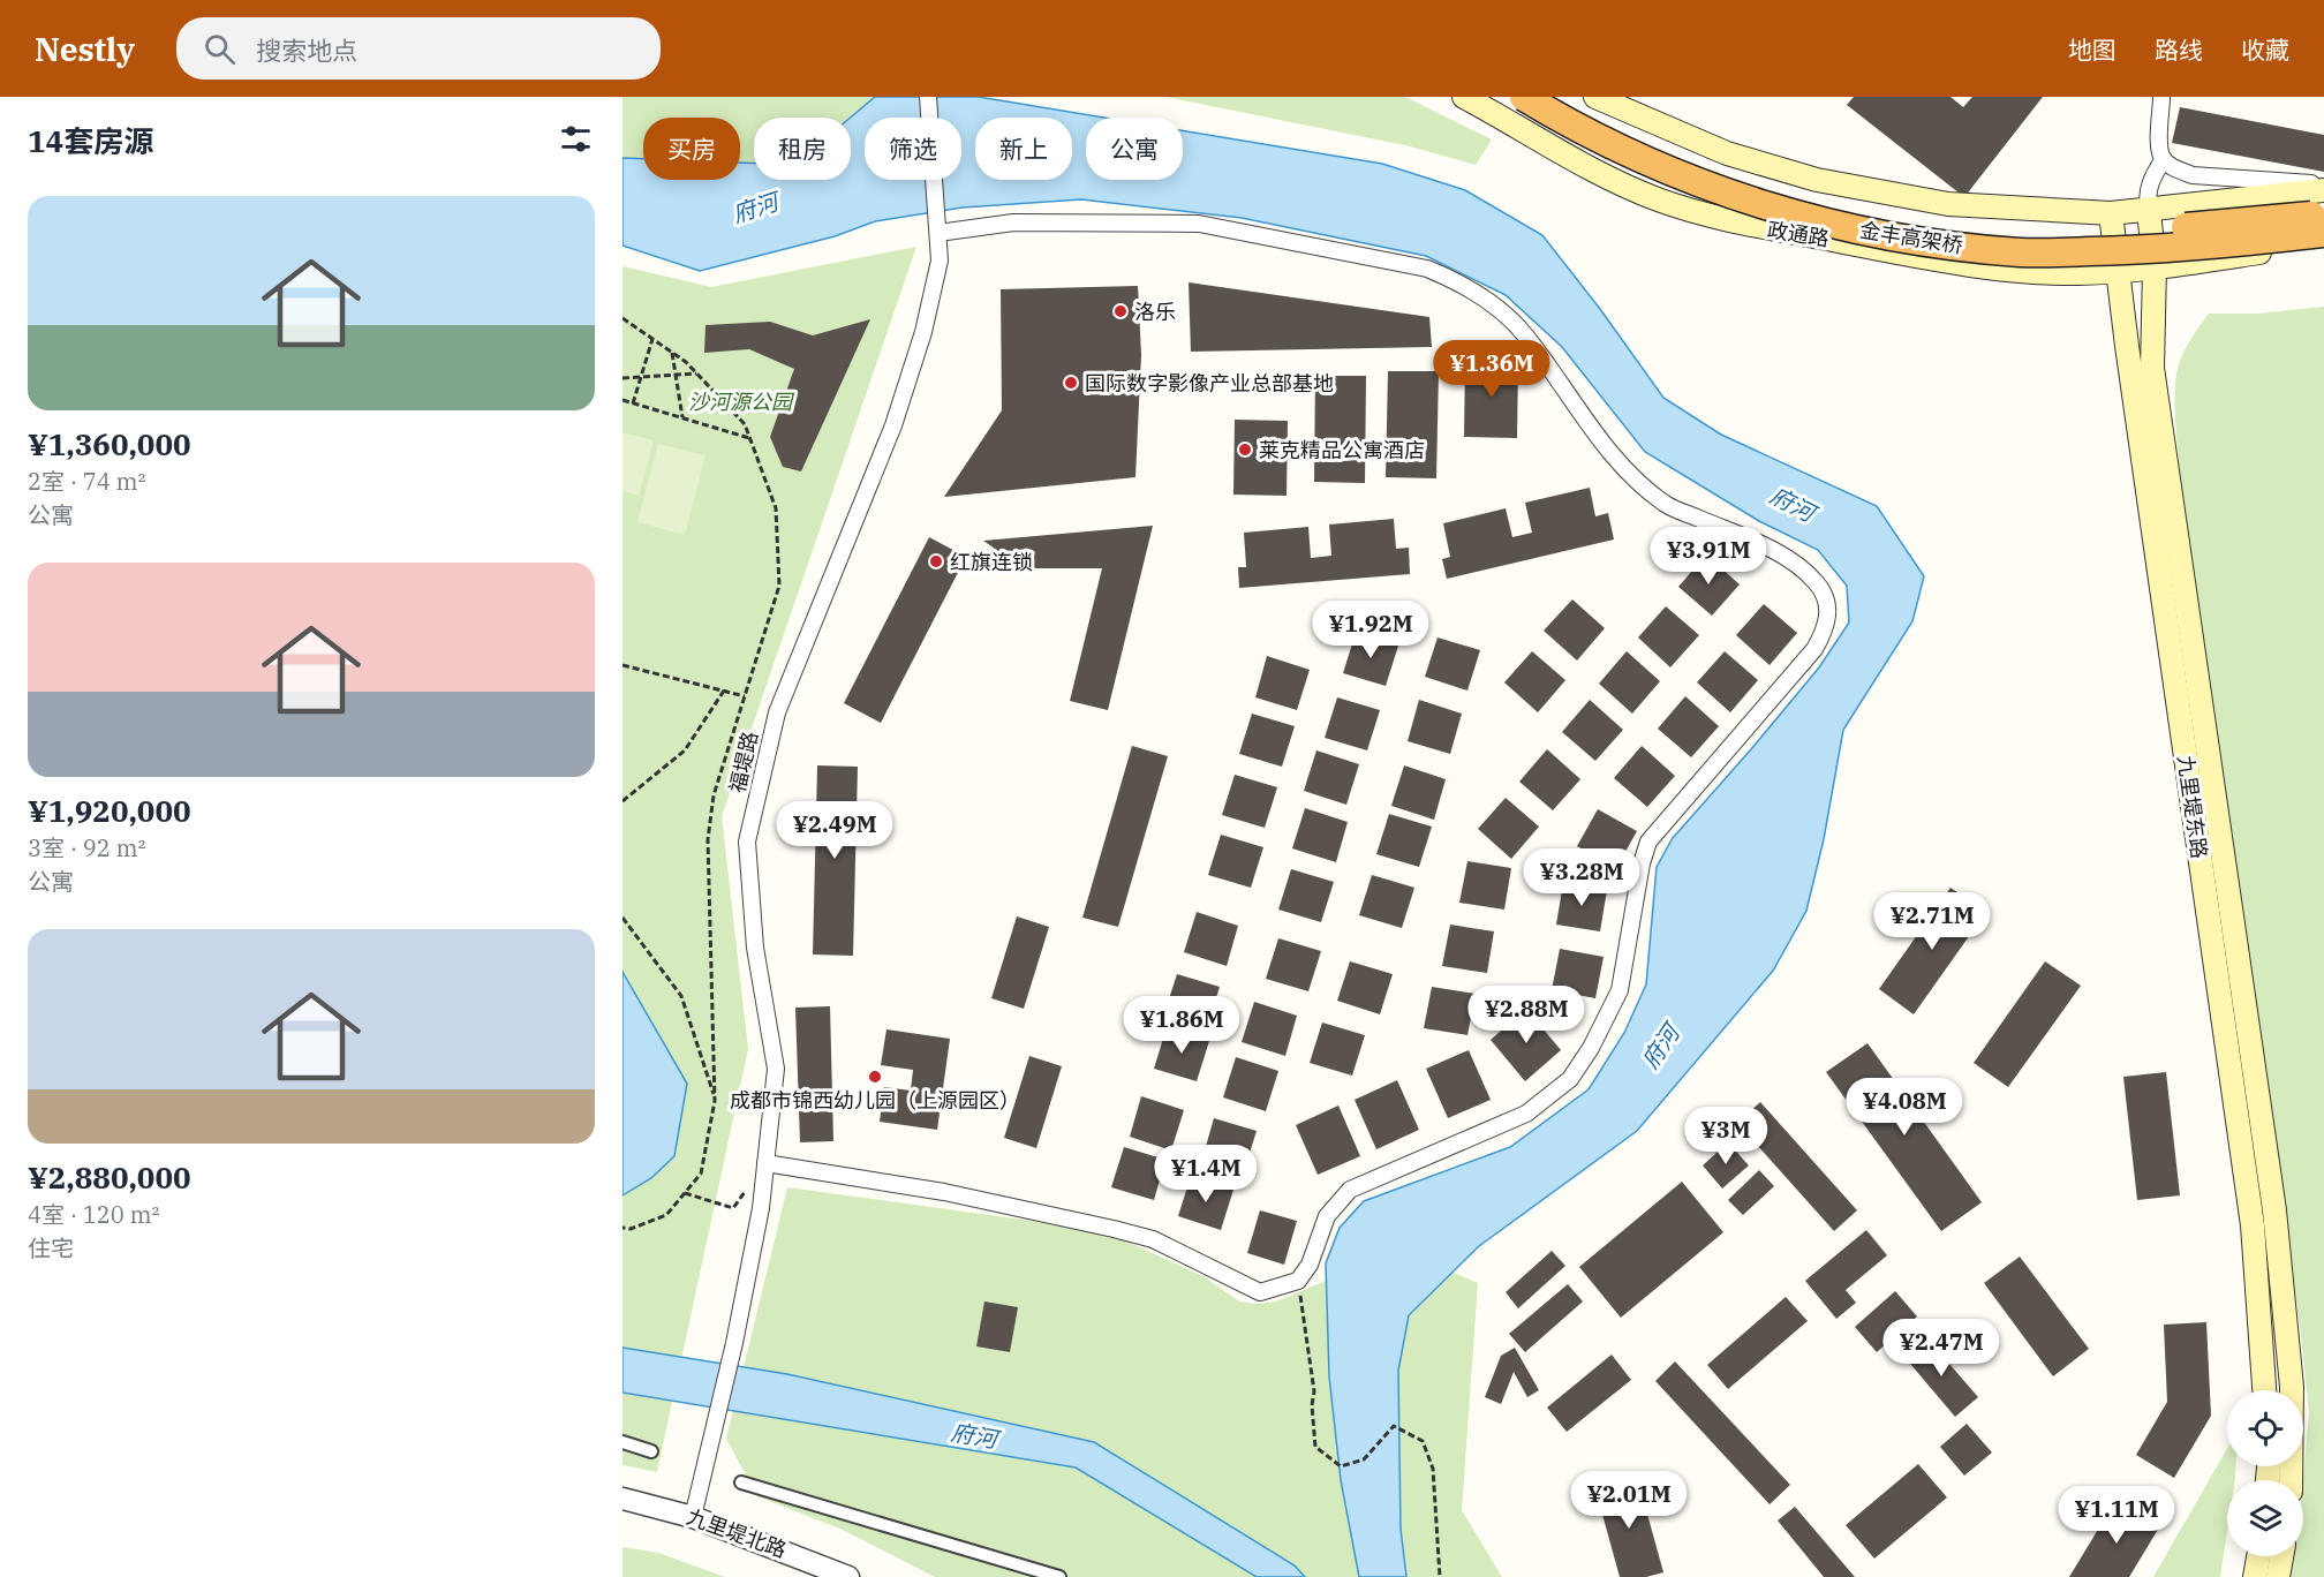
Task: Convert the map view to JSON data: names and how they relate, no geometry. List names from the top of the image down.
{
  "streets": {
    "highway": ["金丰高架桥"],
    "main road": ["政通路", "九里堤东路"],
    "street": ["福堤路", "九里堤北路"]
  },
  "crossings": [
    ["政通路", "九里堤东路"],
    ["福堤路", "九里堤北路"]
  ],
  "water": ["府河"],
  "parks": ["沙河源公园"],
  "places": [
    "洛乐",
    "国际数字影像产业总部基地",
    "莱克精品公寓酒店",
    "红旗连锁",
    "成都市锦西幼儿园（上源园区）"
  ],
  "page": {
    "header": "Nestly",
    "search": "搜索地点",
    "nav": ["地图", "路线", "收藏"],
    "heading": "14套房源",
    "chip": [
      "买房",
      "租房",
      "筛选",
      "新上",
      "公寓"
    ],
    "list": [
      {
        "name": "¥1,360,000",
        "note": "2室 · 74 m² · 公寓"
      },
      {
        "name": "¥1,920,000",
        "note": "3室 · 92 m² · 公寓"
      },
      {
        "name": "¥2,880,000",
        "note": "4室 · 120 m² · 住宅"
      }
    ],
    "price": [
      "¥1.36M",
      "¥3.91M",
      "¥1.92M",
      "¥2.49M",
      "¥3.28M",
      "¥2.71M",
      "¥2.88M",
      "¥1.86M",
      "¥4.08M",
      "¥3M",
      "¥1.4M",
      "¥2.47M",
      "¥2.01M",
      "¥1.11M"
    ]
  }
}
